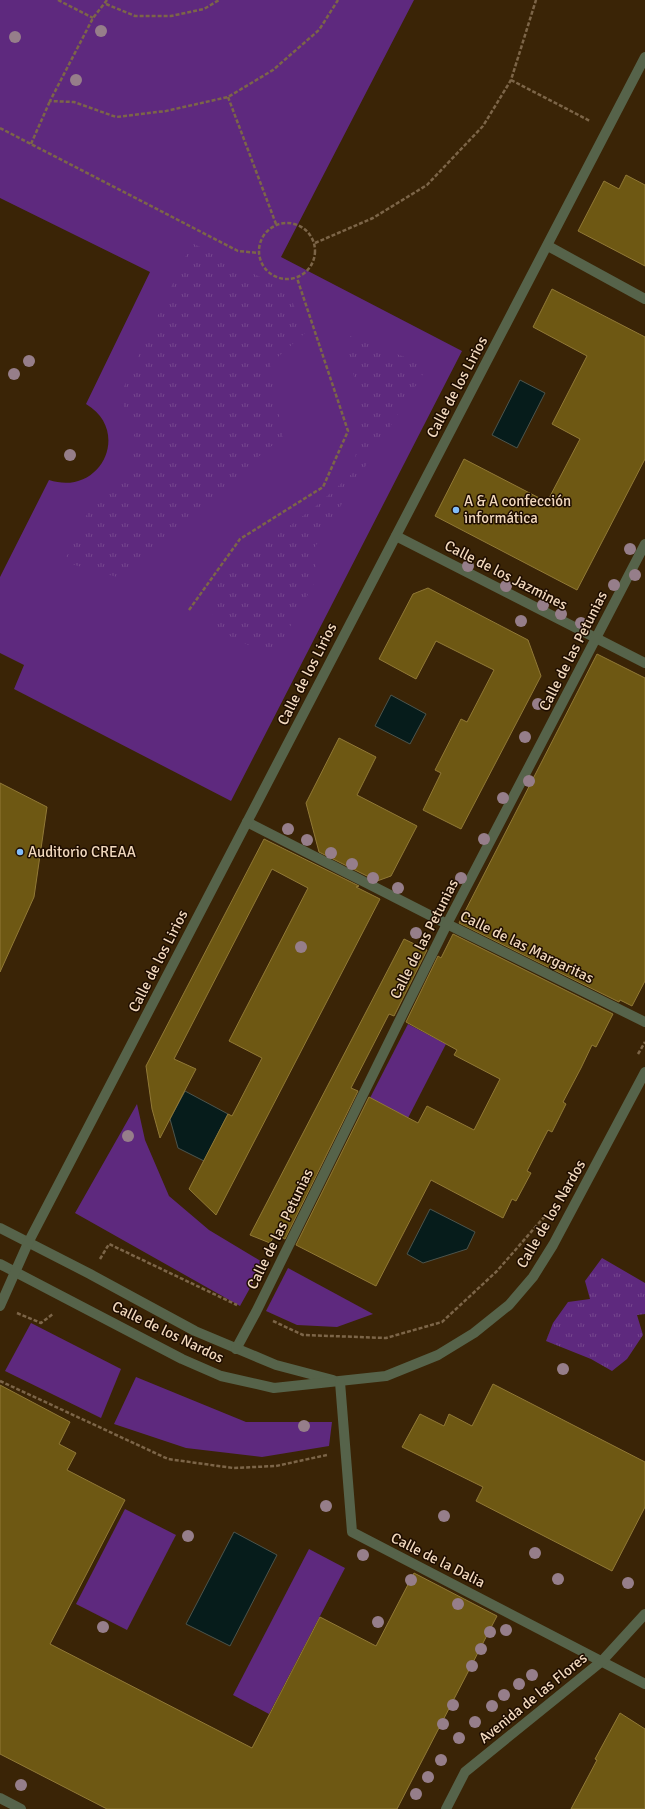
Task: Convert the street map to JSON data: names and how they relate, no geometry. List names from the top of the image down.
{
  "streets": {
    "street": [
      "Calle de los Lirios",
      "Calle de los Jazmines",
      "Calle de las Petunias",
      "Calle de las Margaritas",
      "Calle de los Nardos",
      "Calle de la Dalia",
      "Avenida de las Flores"
    ]
  },
  "crossings": [
    ["Calle de los Lirios", "Calle de los Jazmines"],
    ["Calle de los Lirios", "Calle de las Margaritas"],
    ["Calle de los Lirios", "Calle de los Nardos"],
    ["Calle de los Jazmines", "Calle de las Petunias"],
    ["Calle de las Petunias", "Calle de las Margaritas"],
    ["Calle de las Petunias", "Calle de los Nardos"],
    ["Calle de los Nardos", "Calle de la Dalia"],
    ["Calle de la Dalia", "Avenida de las Flores"]
  ],
  "places": ["A & A confección informática", "Auditorio CREAA"]
}
